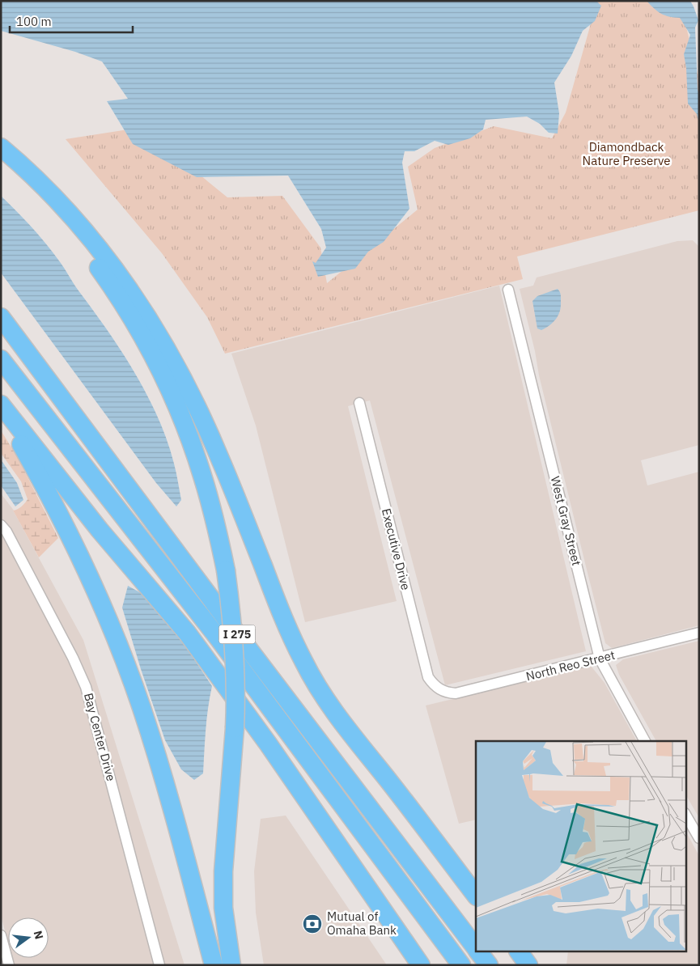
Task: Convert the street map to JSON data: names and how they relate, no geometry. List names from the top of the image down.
{
  "streets": {
    "highway": ["I 275"],
    "street": [
      "West Gray Street",
      "Executive Drive",
      "North Reo Street",
      "Bay Center Drive"
    ]
  },
  "crossings": [
    ["West Gray Street", "North Reo Street"],
    ["Executive Drive", "North Reo Street"]
  ],
  "parks": ["Diamondback Nature Preserve"],
  "places": {
    "bank": ["Mutual of Omaha Bank"]
  },
  "scale_bar": "100 m",
  "north": "right"
}
